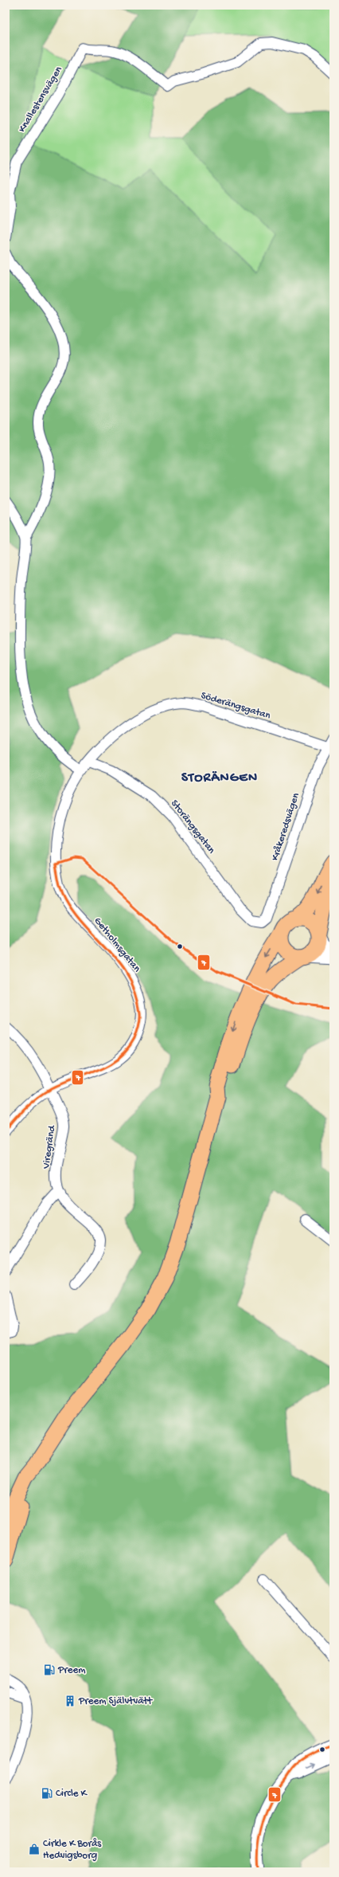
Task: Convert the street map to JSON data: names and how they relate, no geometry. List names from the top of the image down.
{
  "streets": {
    "street": [
      "Knallestensvägen",
      "Söderängsgatan",
      "Storängsgatan",
      "Kråkeredsvägen",
      "Getholmsgatan",
      "Viregränd"
    ]
  },
  "crossings": [
    ["Söderängsgatan", "Storängsgatan"],
    ["Söderängsgatan", "Kråkeredsvägen"],
    ["Söderängsgatan", "Getholmsgatan"],
    ["Storängsgatan", "Kråkeredsvägen"],
    ["Getholmsgatan", "Viregränd"]
  ],
  "districts": ["STORÄNGEN"],
  "places": {
    "fuel station": ["Preem", "Circle K"],
    "building": ["Preem Självtvätt"],
    "shop": ["Cirkle K Borås Hedvigsborg"]
  },
  "lines": ["transit line 7"]
}
